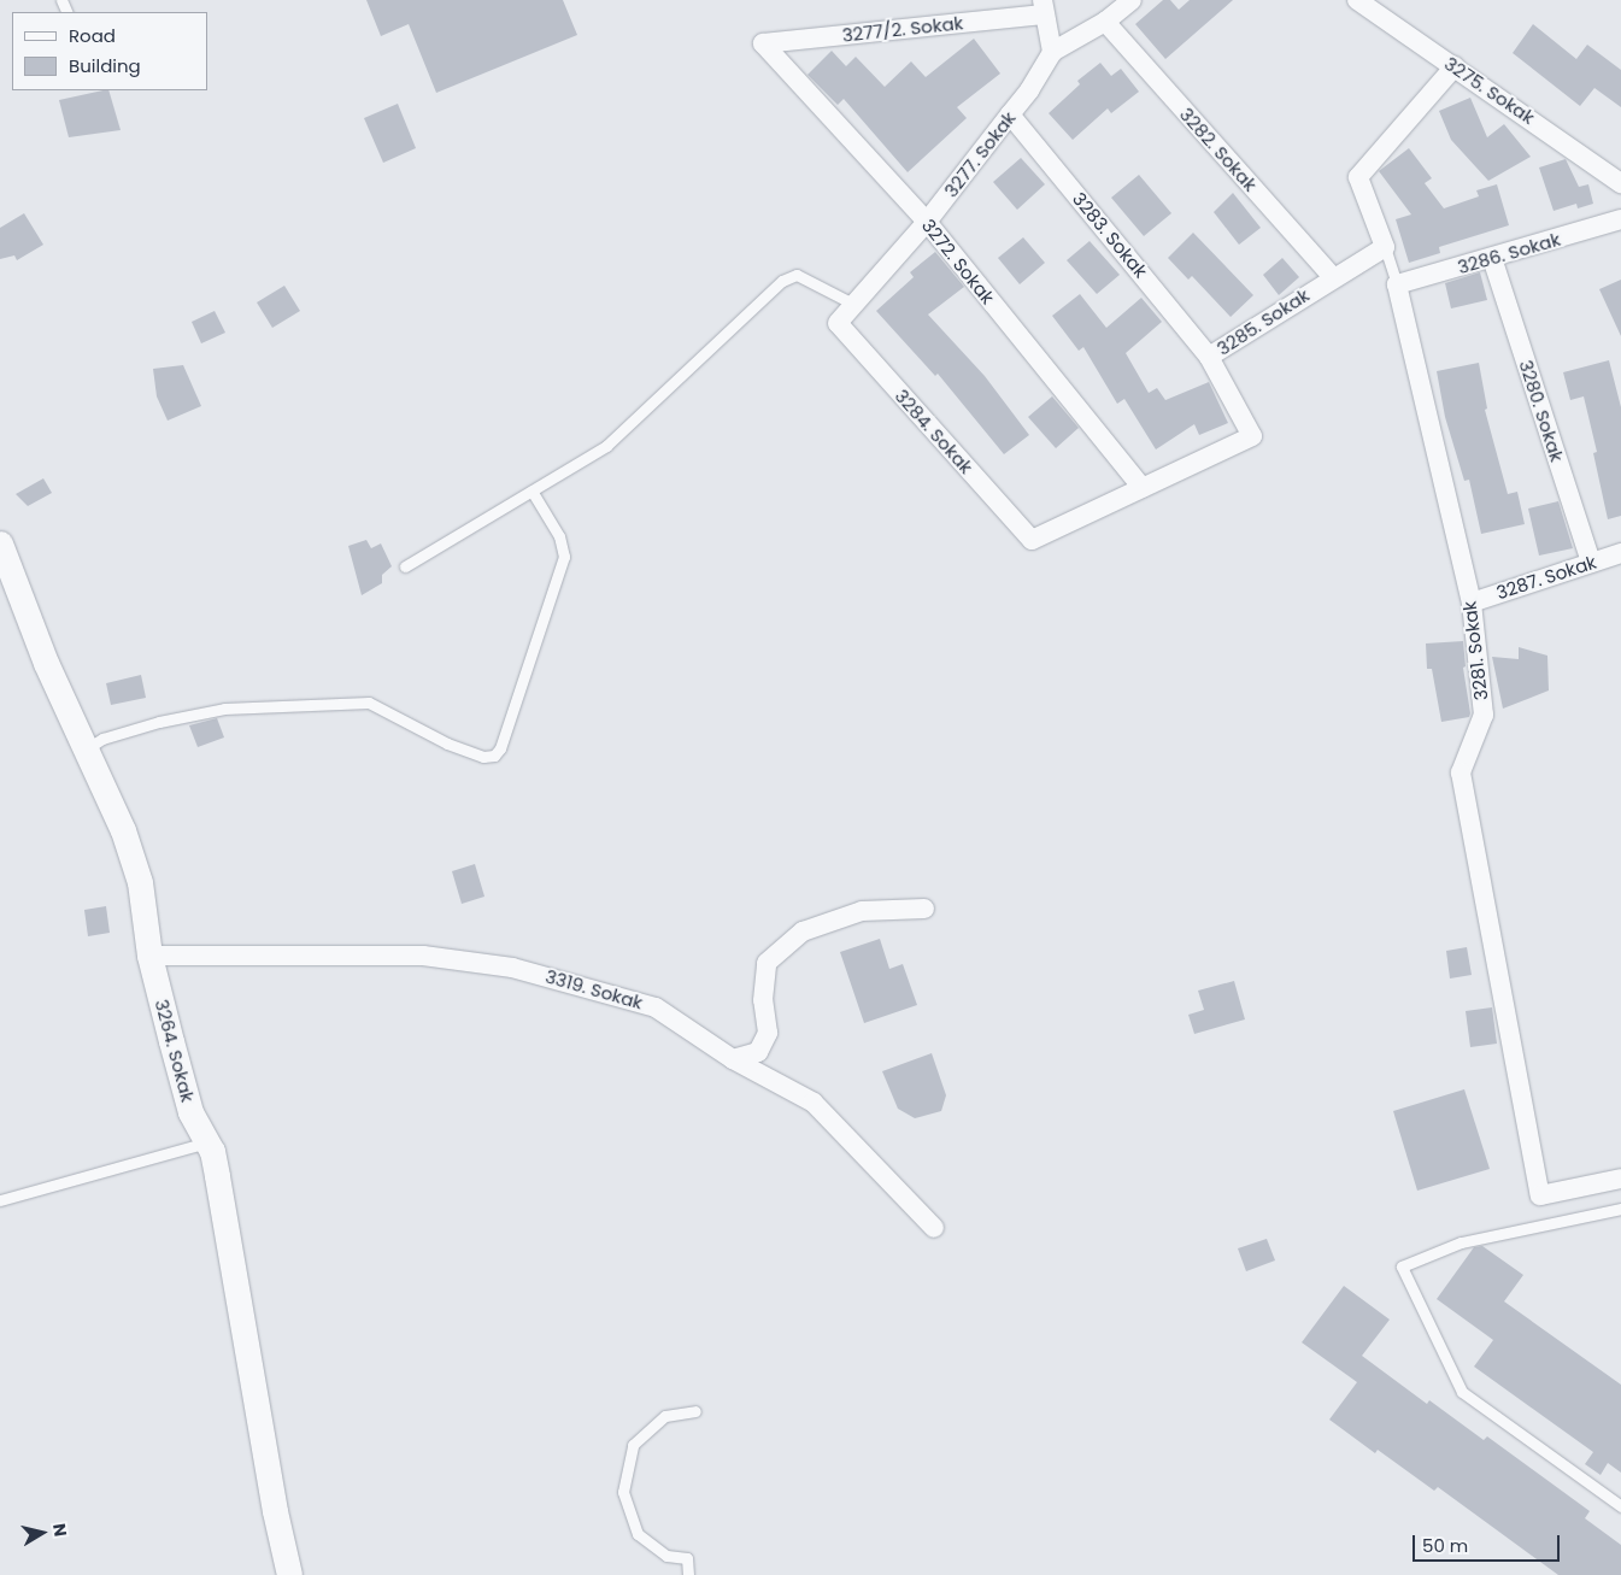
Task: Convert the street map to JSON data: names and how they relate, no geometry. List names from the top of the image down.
{
  "streets": {
    "street": [
      "3277/2. Sokak",
      "3275. Sokak",
      "3282. Sokak",
      "3277. Sokak",
      "3283. Sokak",
      "3286. Sokak",
      "3272. Sokak",
      "3285. Sokak",
      "3280. Sokak",
      "3284. Sokak",
      "3287. Sokak",
      "3281. Sokak",
      "3319. Sokak",
      "3264. Sokak"
    ]
  },
  "crossings": [
    ["3277/2. Sokak", "3272. Sokak"],
    ["3282. Sokak", "3277. Sokak"],
    ["3282. Sokak", "3285. Sokak"],
    ["3277. Sokak", "3283. Sokak"],
    ["3277. Sokak", "3272. Sokak"],
    ["3277. Sokak", "3284. Sokak"],
    ["3283. Sokak", "3285. Sokak"],
    ["3286. Sokak", "3280. Sokak"],
    ["3286. Sokak", "3281. Sokak"],
    ["3272. Sokak", "3285. Sokak"],
    ["3285. Sokak", "3284. Sokak"],
    ["3280. Sokak", "3287. Sokak"],
    ["3287. Sokak", "3281. Sokak"],
    ["3319. Sokak", "3264. Sokak"]
  ],
  "legend": ["Road", "Building"],
  "scale_bar": "50 m",
  "north": "right"
}
